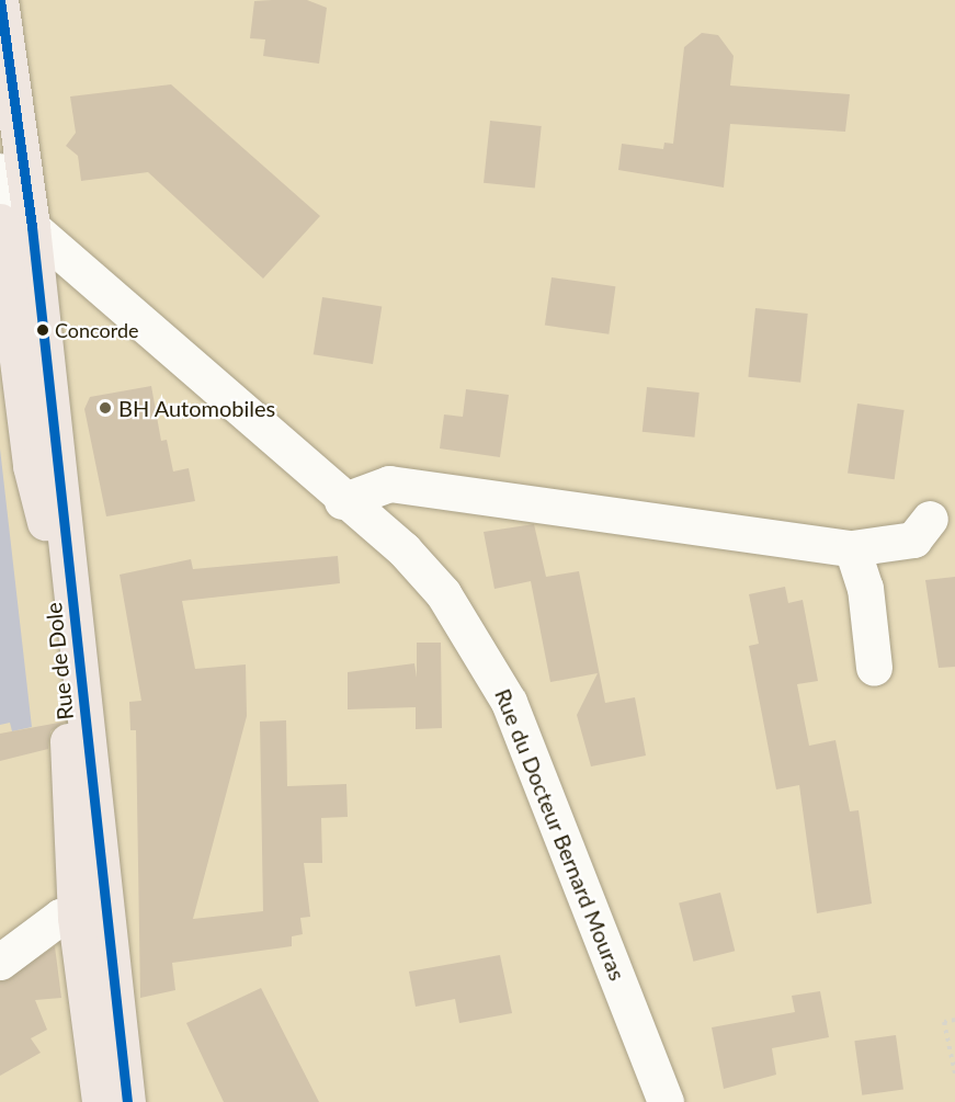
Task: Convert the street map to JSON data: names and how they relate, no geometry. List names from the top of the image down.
{
  "streets": {
    "main road": ["Rue de Dole"],
    "street": ["Rue du Docteur Bernard Mouras"]
  },
  "crossings": [
    ["Rue de Dole", "Rue du Docteur Bernard Mouras"]
  ],
  "places": ["Concorde", "BH Automobiles"]
}
